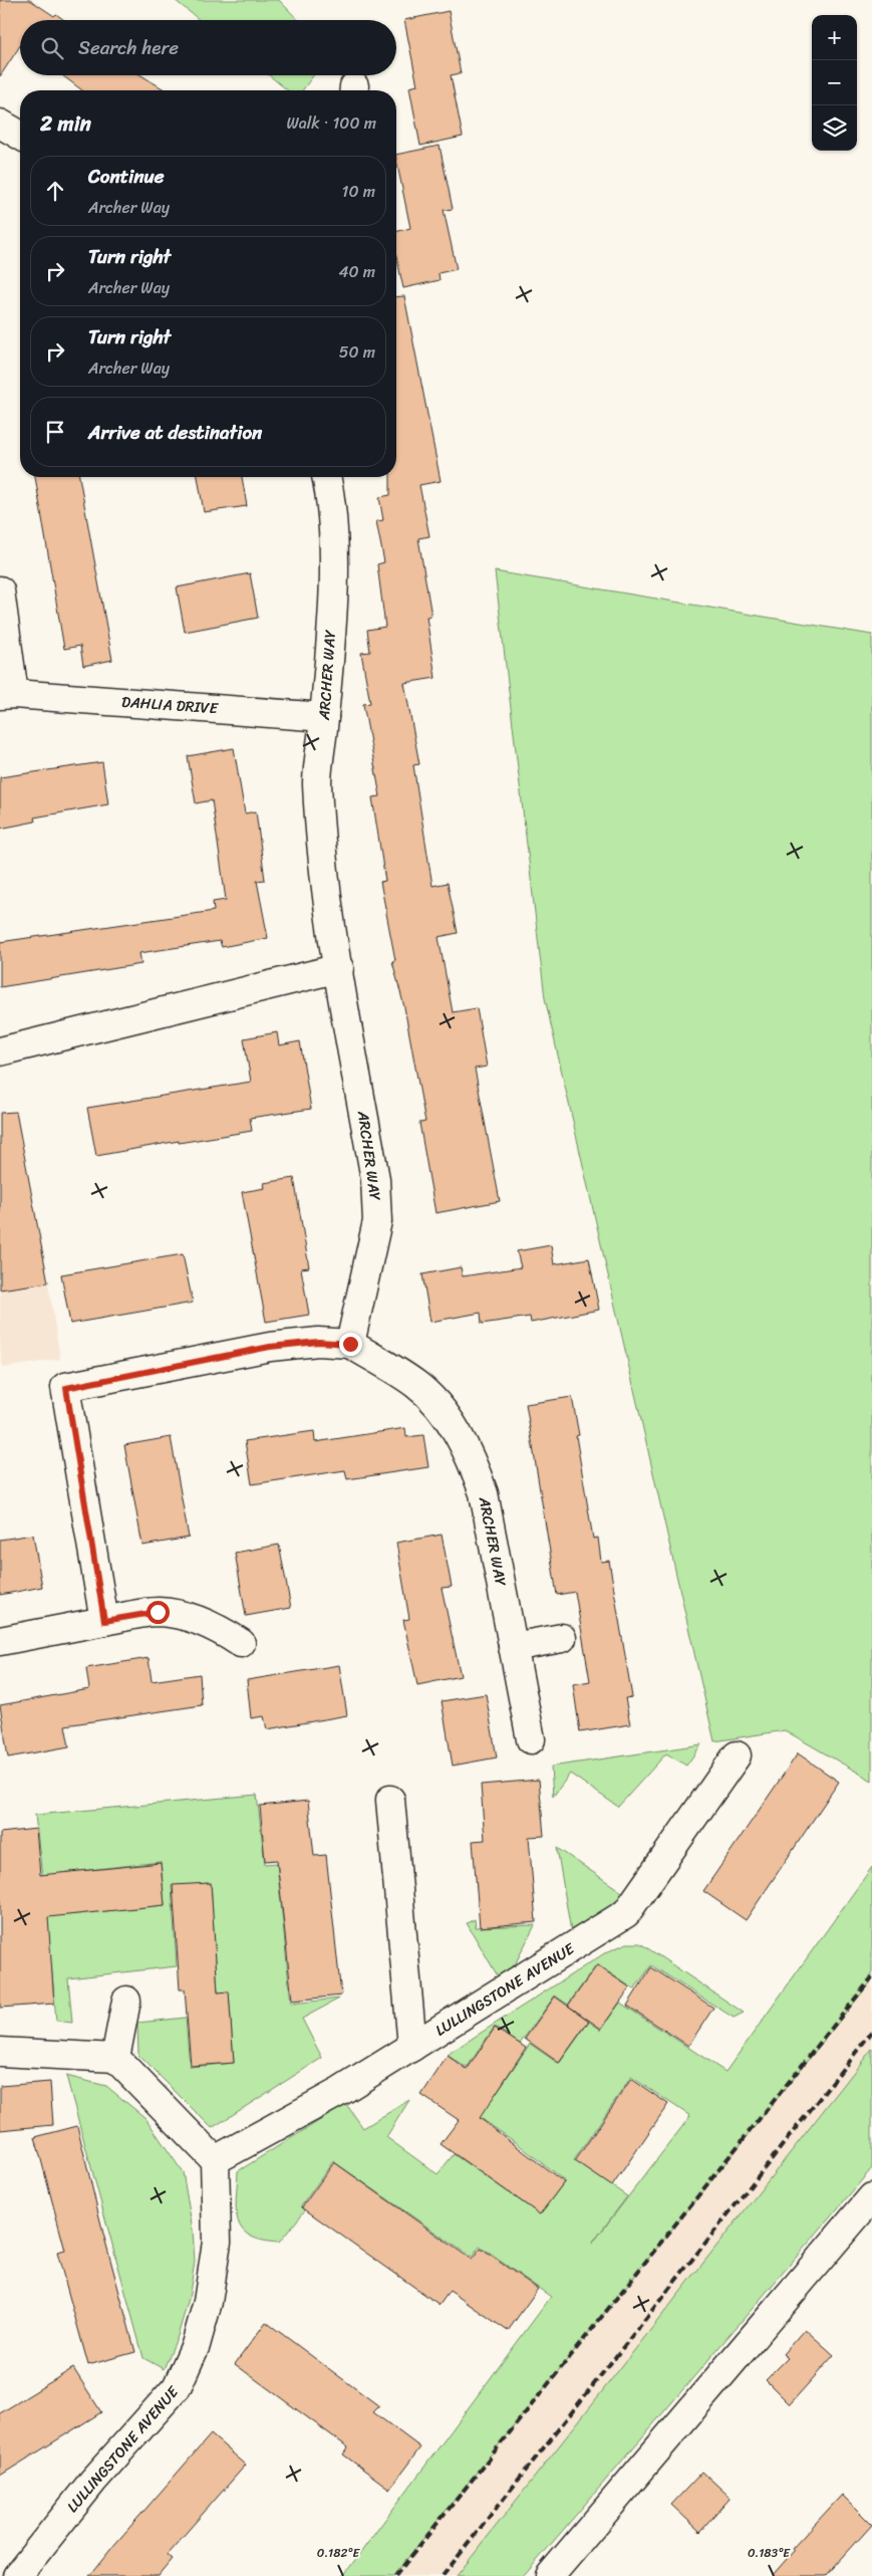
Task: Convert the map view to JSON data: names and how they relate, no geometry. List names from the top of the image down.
{
  "streets": {
    "street": ["ARCHER WAY", "DAHLIA DRIVE", "LULLINGSTONE AVENUE"]
  },
  "crossings": [
    ["ARCHER WAY", "DAHLIA DRIVE"]
  ],
  "page": {
    "map_buttons": ["+", "−"],
    "search": "Search here",
    "heading": ["2 min", "Walk · 100 m"],
    "list": [
      ["Continue", "Archer Way", "10 m"],
      ["Turn right", "Archer Way", "40 m"],
      ["Turn right", "Archer Way", "50 m"],
      "Arrive at destination"
    ]
  },
  "coordinates": ["0.182°E", "0.183°E"]
}
